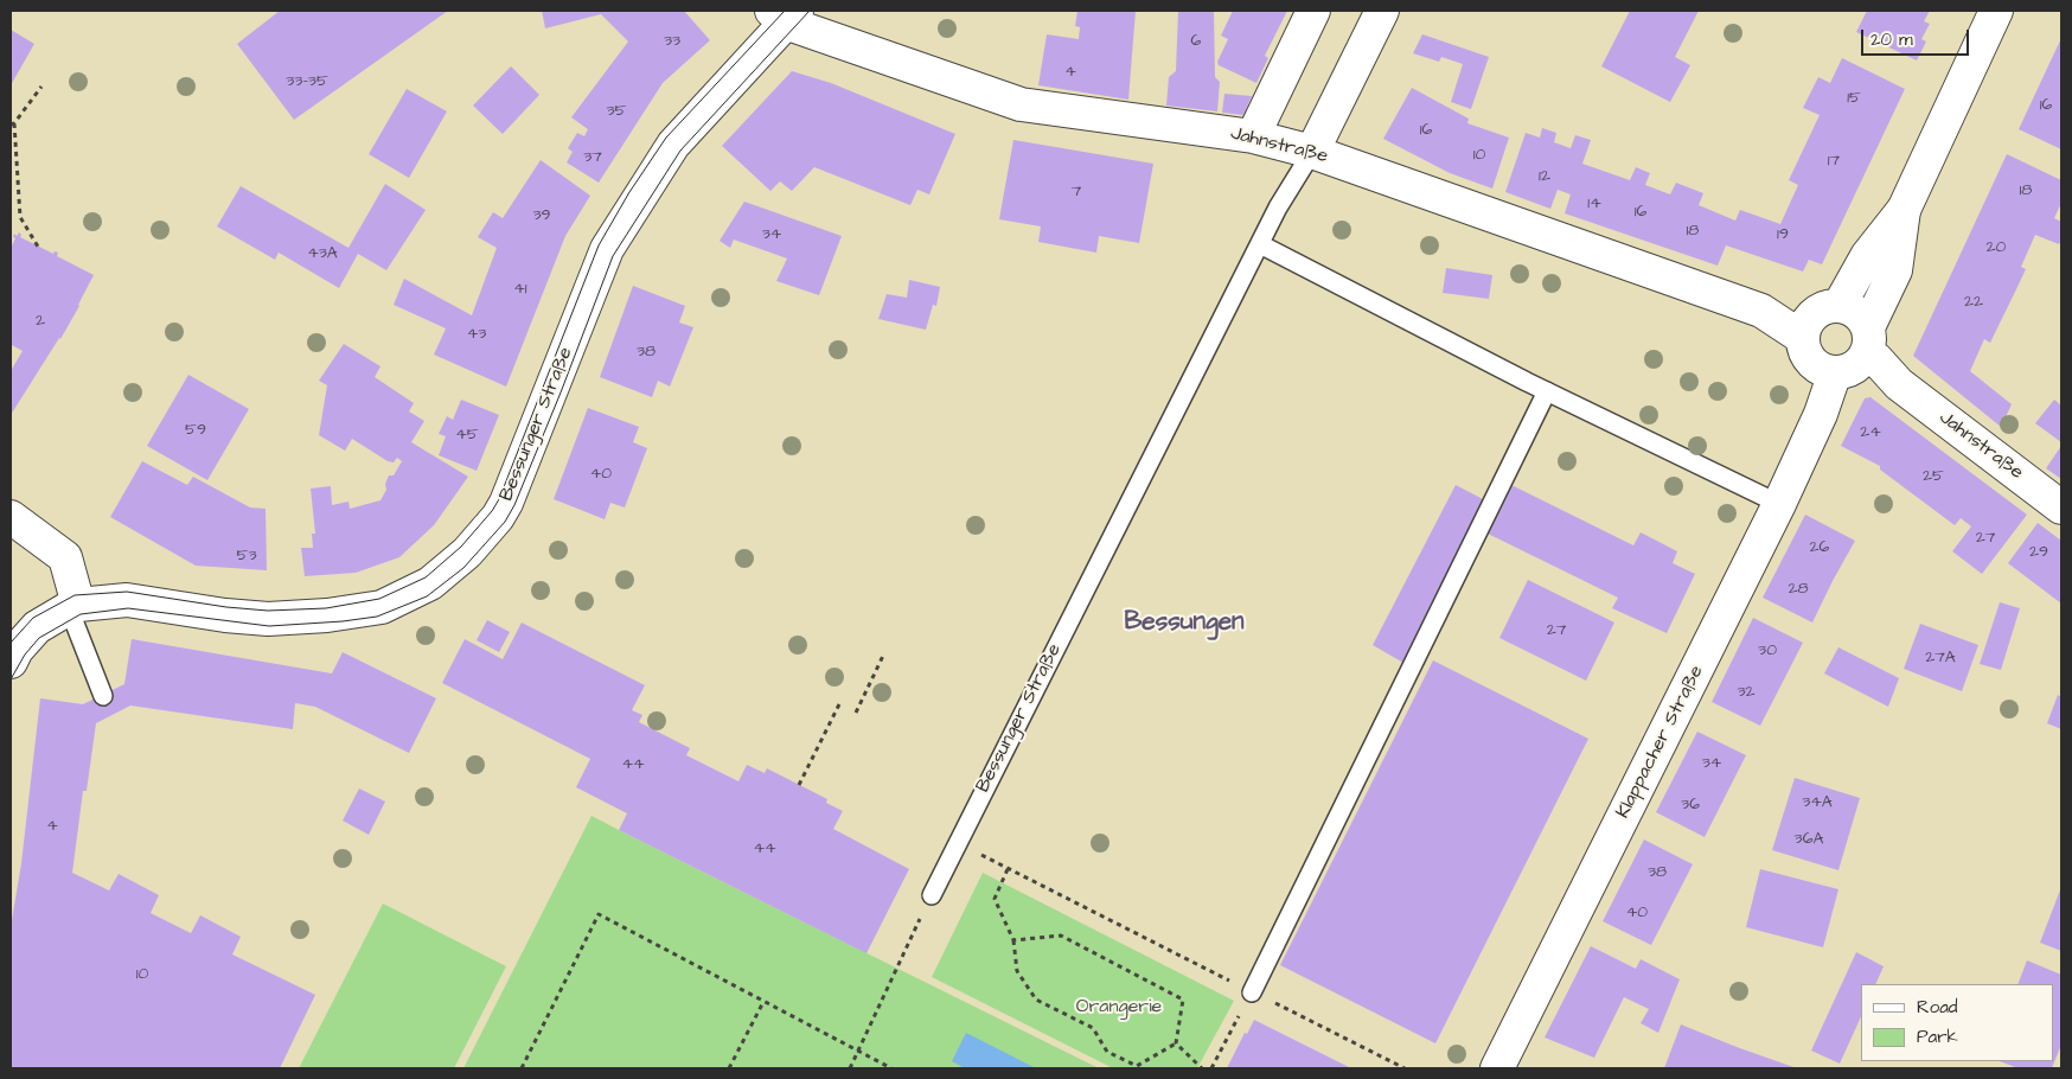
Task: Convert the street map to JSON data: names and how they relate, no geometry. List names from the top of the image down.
{
  "streets": {
    "street": ["Jahnstraße", "Bessunger Straße", "Klappacher Straße"]
  },
  "crossings": [
    ["Jahnstraße", "Bessunger Straße"],
    ["Jahnstraße", "Klappacher Straße"]
  ],
  "districts": ["Bessungen"],
  "parks": ["Orangerie"],
  "house_numbers": [
    "33",
    "6",
    "4",
    "33-35",
    "15",
    "16",
    "35",
    "16",
    "10",
    "37",
    "17",
    "12",
    "18",
    "7",
    "14",
    "16",
    "39",
    "18",
    "34",
    "19",
    "20",
    "43A",
    "41",
    "22",
    "2",
    "43",
    "38",
    "59",
    "24",
    "45",
    "40",
    "25",
    "27",
    "26",
    "29",
    "53",
    "28",
    "27",
    "30",
    "27A",
    "32",
    "34",
    "44",
    "34A",
    "36",
    "4",
    "36A",
    "44",
    "38",
    "40",
    "10"
  ],
  "legend": ["Road", "Park"],
  "scale_bar": "20 m"
}
